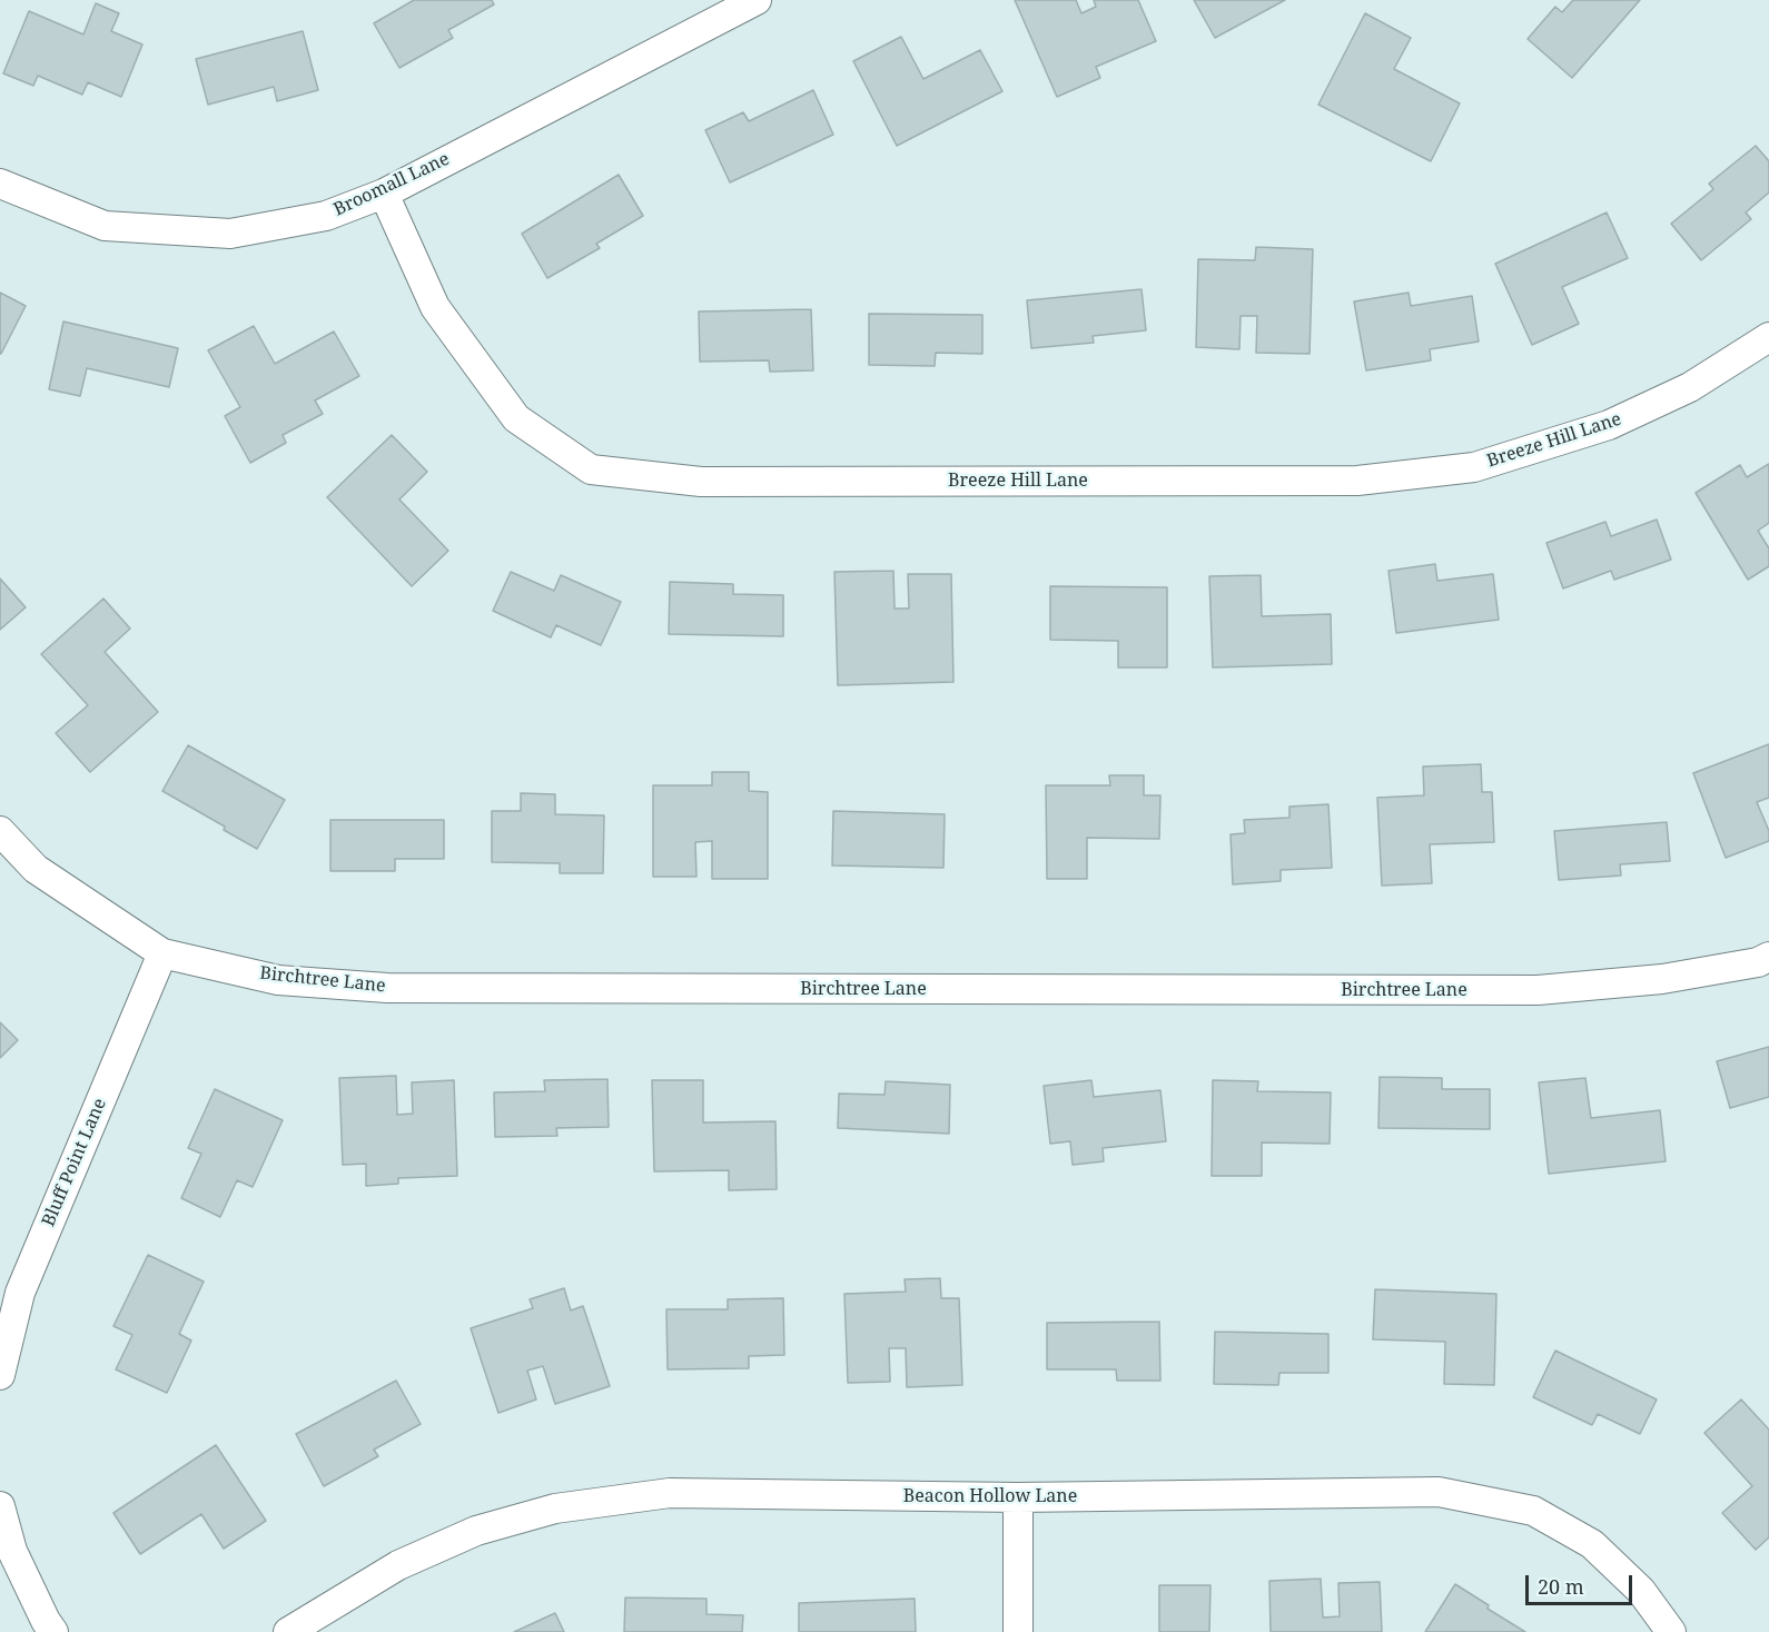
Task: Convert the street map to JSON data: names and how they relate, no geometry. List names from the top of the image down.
{
  "streets": {
    "street": [
      "Broomall Lane",
      "Breeze Hill Lane",
      "Birchtree Lane",
      "Bluff Point Lane",
      "Beacon Hollow Lane"
    ]
  },
  "crossings": [
    ["Broomall Lane", "Breeze Hill Lane"],
    ["Birchtree Lane", "Bluff Point Lane"]
  ],
  "scale_bar": "20 m"
}
